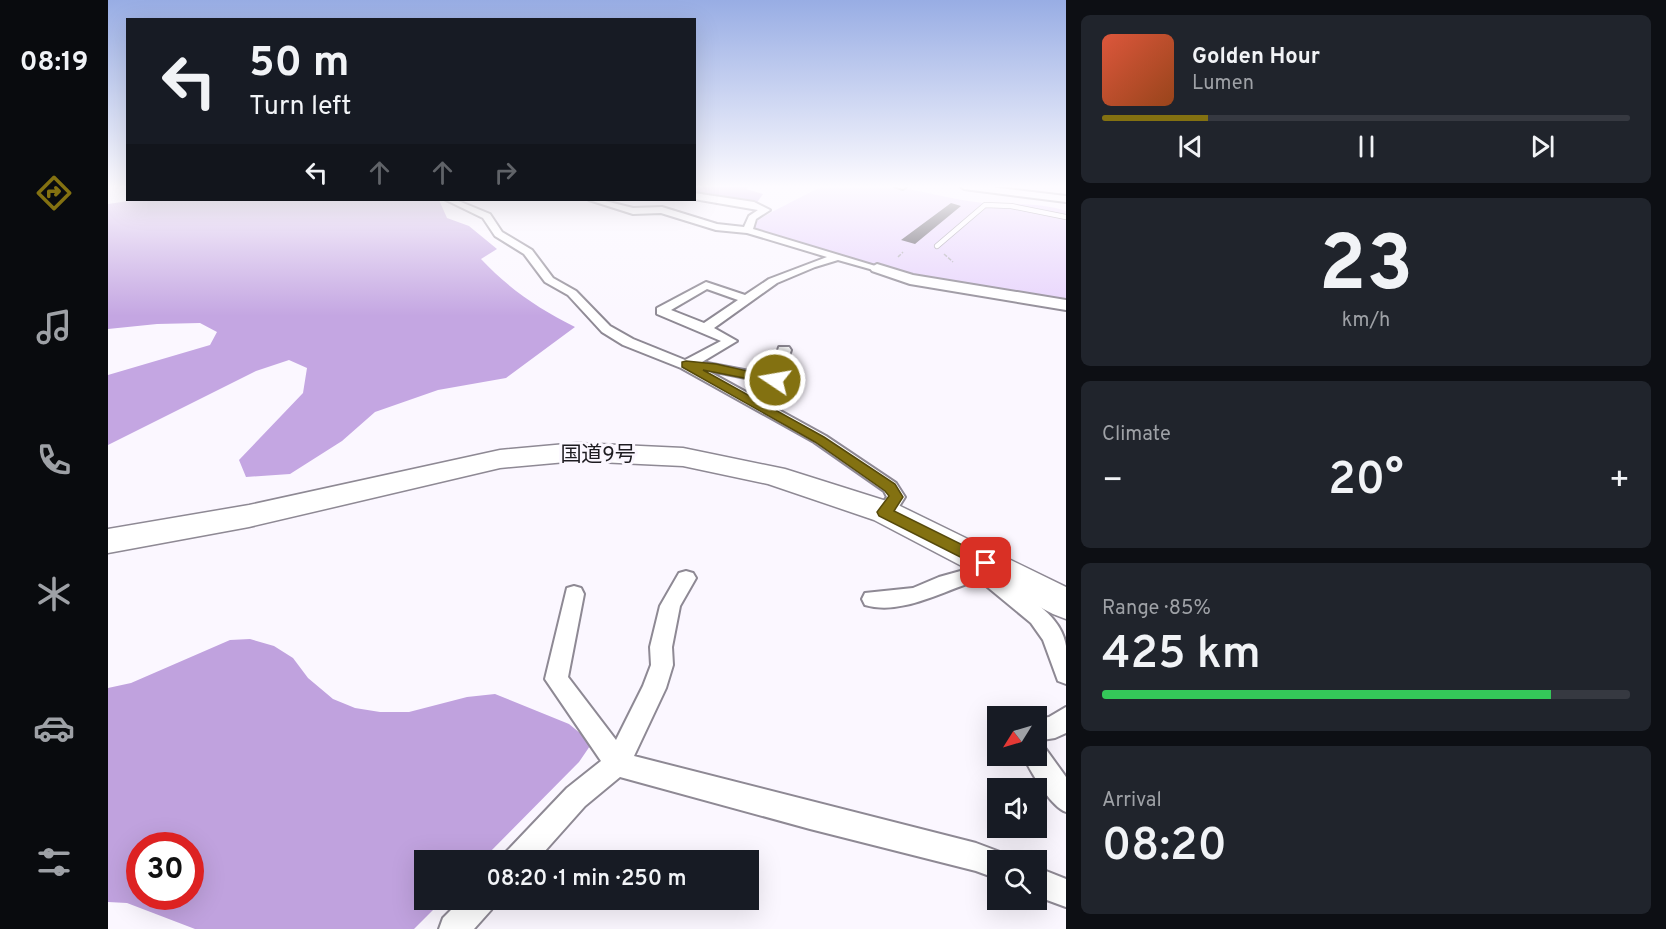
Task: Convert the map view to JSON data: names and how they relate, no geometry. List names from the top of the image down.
{
  "streets": {
    "highway": ["国道9号"]
  },
  "north": "bottom left",
  "page": {
    "tabs": "08:19",
    "turn": ["50 m", "Turn left"],
    "song": ["Golden Hour", "Lumen"],
    "tile": [
      ["23", "km/h"],
      "Climate",
      ["Range · 85%", "425 km"],
      ["Arrival", "08:20"]
    ],
    "heat": ["−", "20°", "+"],
    "limit": "30",
    "trip": "08:20 · 1 min · 250 m"
  }
}
